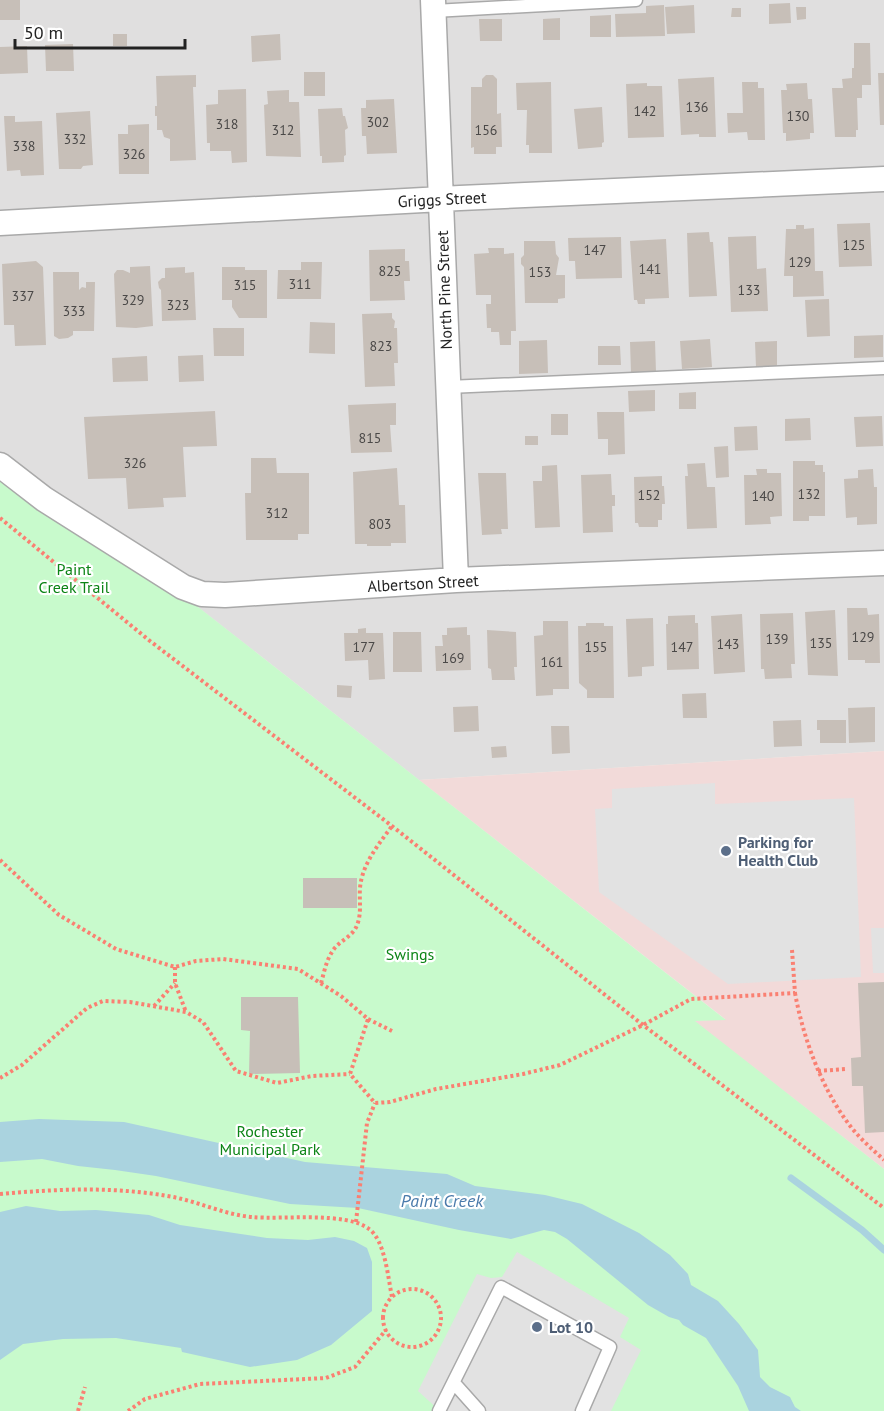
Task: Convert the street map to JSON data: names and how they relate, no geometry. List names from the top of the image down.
{
  "streets": {
    "street": ["Griggs Street", "North Pine Street", "Albertson Street"]
  },
  "crossings": [
    ["Griggs Street", "North Pine Street"],
    ["North Pine Street", "Albertson Street"]
  ],
  "water": ["Paint Creek"],
  "parks": ["Paint Creek Trail", "Swings", "Rochester Municipal Park"],
  "places": ["Parking for Health Club", "Lot 10"],
  "house_numbers": [
    "136",
    "142",
    "130",
    "302",
    "318",
    "312",
    "156",
    "332",
    "338",
    "326",
    "125",
    "147",
    "129",
    "141",
    "825",
    "153",
    "311",
    "315",
    "133",
    "337",
    "329",
    "323",
    "333",
    "823",
    "815",
    "326",
    "132",
    "152",
    "140",
    "312",
    "803",
    "129",
    "139",
    "135",
    "143",
    "177",
    "155",
    "147",
    "169",
    "161"
  ],
  "scale_bar": "50 m"
}
